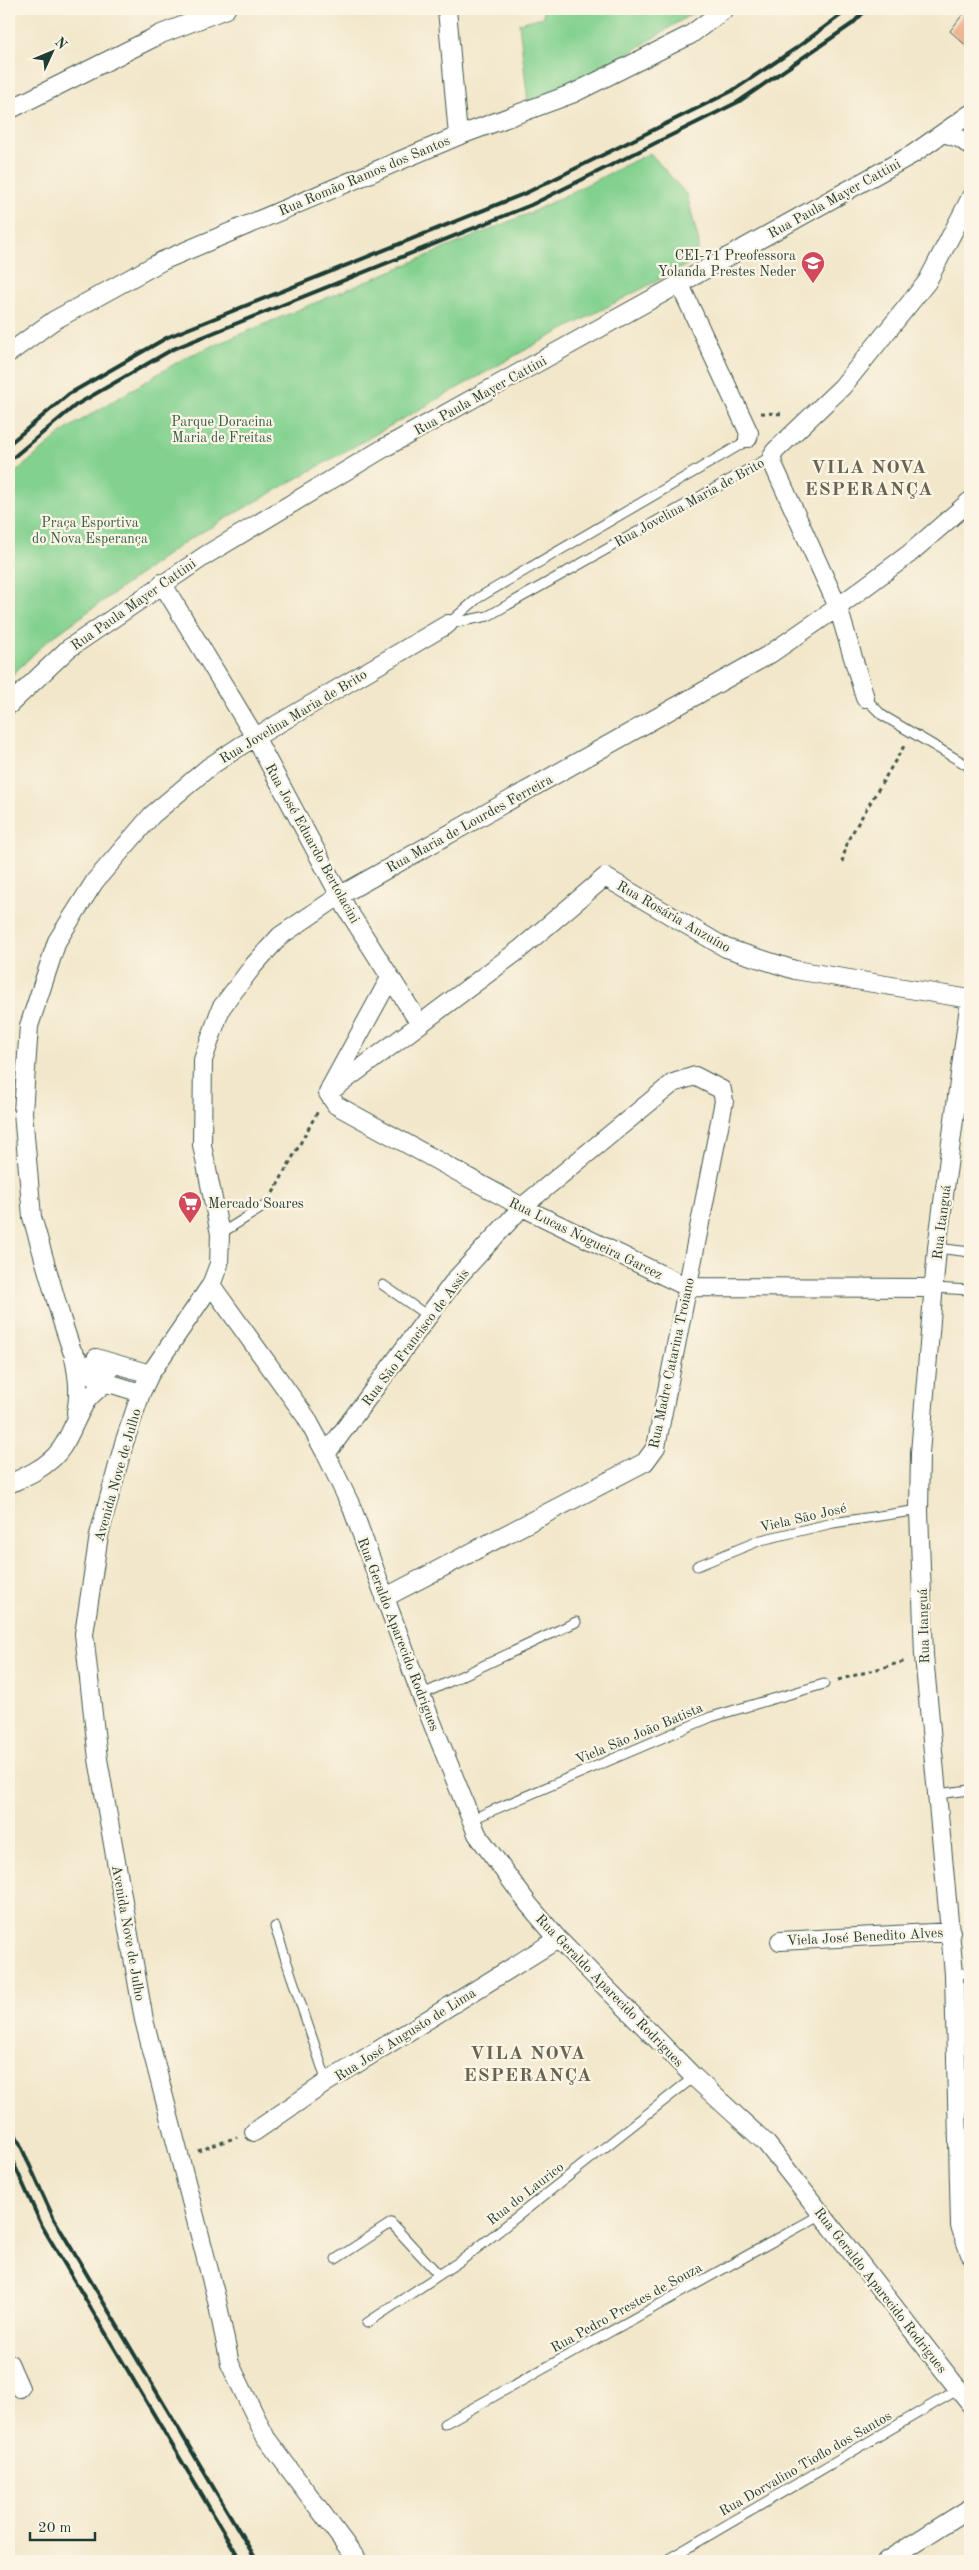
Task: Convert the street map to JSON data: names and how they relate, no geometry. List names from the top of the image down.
{
  "streets": {
    "street": [
      "Rua Romão Ramos dos Santos",
      "Rua Paula Mayer Cattini",
      "Rua Jovelina Maria de Brito",
      "Rua Maria de Lourdes Ferreira",
      "Rua José Eduardo Bertolacini",
      "Rua Rosária Anzuíno",
      "Rua Itanguá",
      "Rua Lucas Nogueira Garcez",
      "Rua São Francisco de Assis",
      "Rua Madre Catarina Troiano",
      "Avenida Nove de Julho",
      "Rua Geraldo Aparecido Rodrigues",
      "Viela José Benedito Alves",
      "Rua José Augusto de Lima"
    ],
    "lane": [
      "Viela São José",
      "Viela São João Batista",
      "Rua do Laurico",
      "Rua Pedro Prestes de Souza",
      "Rua Dorvalino Tioflo dos Santos"
    ]
  },
  "crossings": [
    ["Rua Paula Mayer Cattini", "Rua José Eduardo Bertolacini"],
    ["Rua Jovelina Maria de Brito", "Rua José Eduardo Bertolacini"],
    ["Rua Jovelina Maria de Brito", "Avenida Nove de Julho"],
    ["Rua Maria de Lourdes Ferreira", "Rua José Eduardo Bertolacini"],
    ["Rua Maria de Lourdes Ferreira", "Avenida Nove de Julho"],
    ["Rua Maria de Lourdes Ferreira", "Rua Geraldo Aparecido Rodrigues"],
    ["Rua José Eduardo Bertolacini", "Rua Rosária Anzuíno"],
    ["Rua Rosária Anzuíno", "Rua Itanguá"],
    ["Rua Rosária Anzuíno", "Rua Lucas Nogueira Garcez"],
    ["Rua Itanguá", "Rua Lucas Nogueira Garcez"],
    ["Rua Itanguá", "Viela São José"],
    ["Rua Itanguá", "Viela José Benedito Alves"],
    ["Rua Lucas Nogueira Garcez", "Rua São Francisco de Assis"],
    ["Rua Lucas Nogueira Garcez", "Rua Madre Catarina Troiano"],
    ["Rua São Francisco de Assis", "Rua Madre Catarina Troiano"],
    ["Rua São Francisco de Assis", "Rua Geraldo Aparecido Rodrigues"],
    ["Rua Madre Catarina Troiano", "Rua Geraldo Aparecido Rodrigues"],
    ["Avenida Nove de Julho", "Rua Geraldo Aparecido Rodrigues"],
    ["Rua Geraldo Aparecido Rodrigues", "Viela São João Batista"],
    ["Rua Geraldo Aparecido Rodrigues", "Rua José Augusto de Lima"],
    ["Rua Geraldo Aparecido Rodrigues", "Rua do Laurico"],
    ["Rua Geraldo Aparecido Rodrigues", "Rua Pedro Prestes de Souza"],
    ["Rua Geraldo Aparecido Rodrigues", "Rua Dorvalino Tioflo dos Santos"]
  ],
  "districts": ["VILA NOVA ESPERANÇA", "VILA NOVA ESPERANÇA"],
  "parks": ["Parque Doracina Maria de Freitas", "Praça Esportiva do Nova Esperança"],
  "places": {
    "school or university": ["CEI-71 Preofessora Yolanda Prestes Neder"],
    "supermarket": ["Mercado Soares"]
  },
  "scale_bar": "20 m",
  "north": "top right"
}
